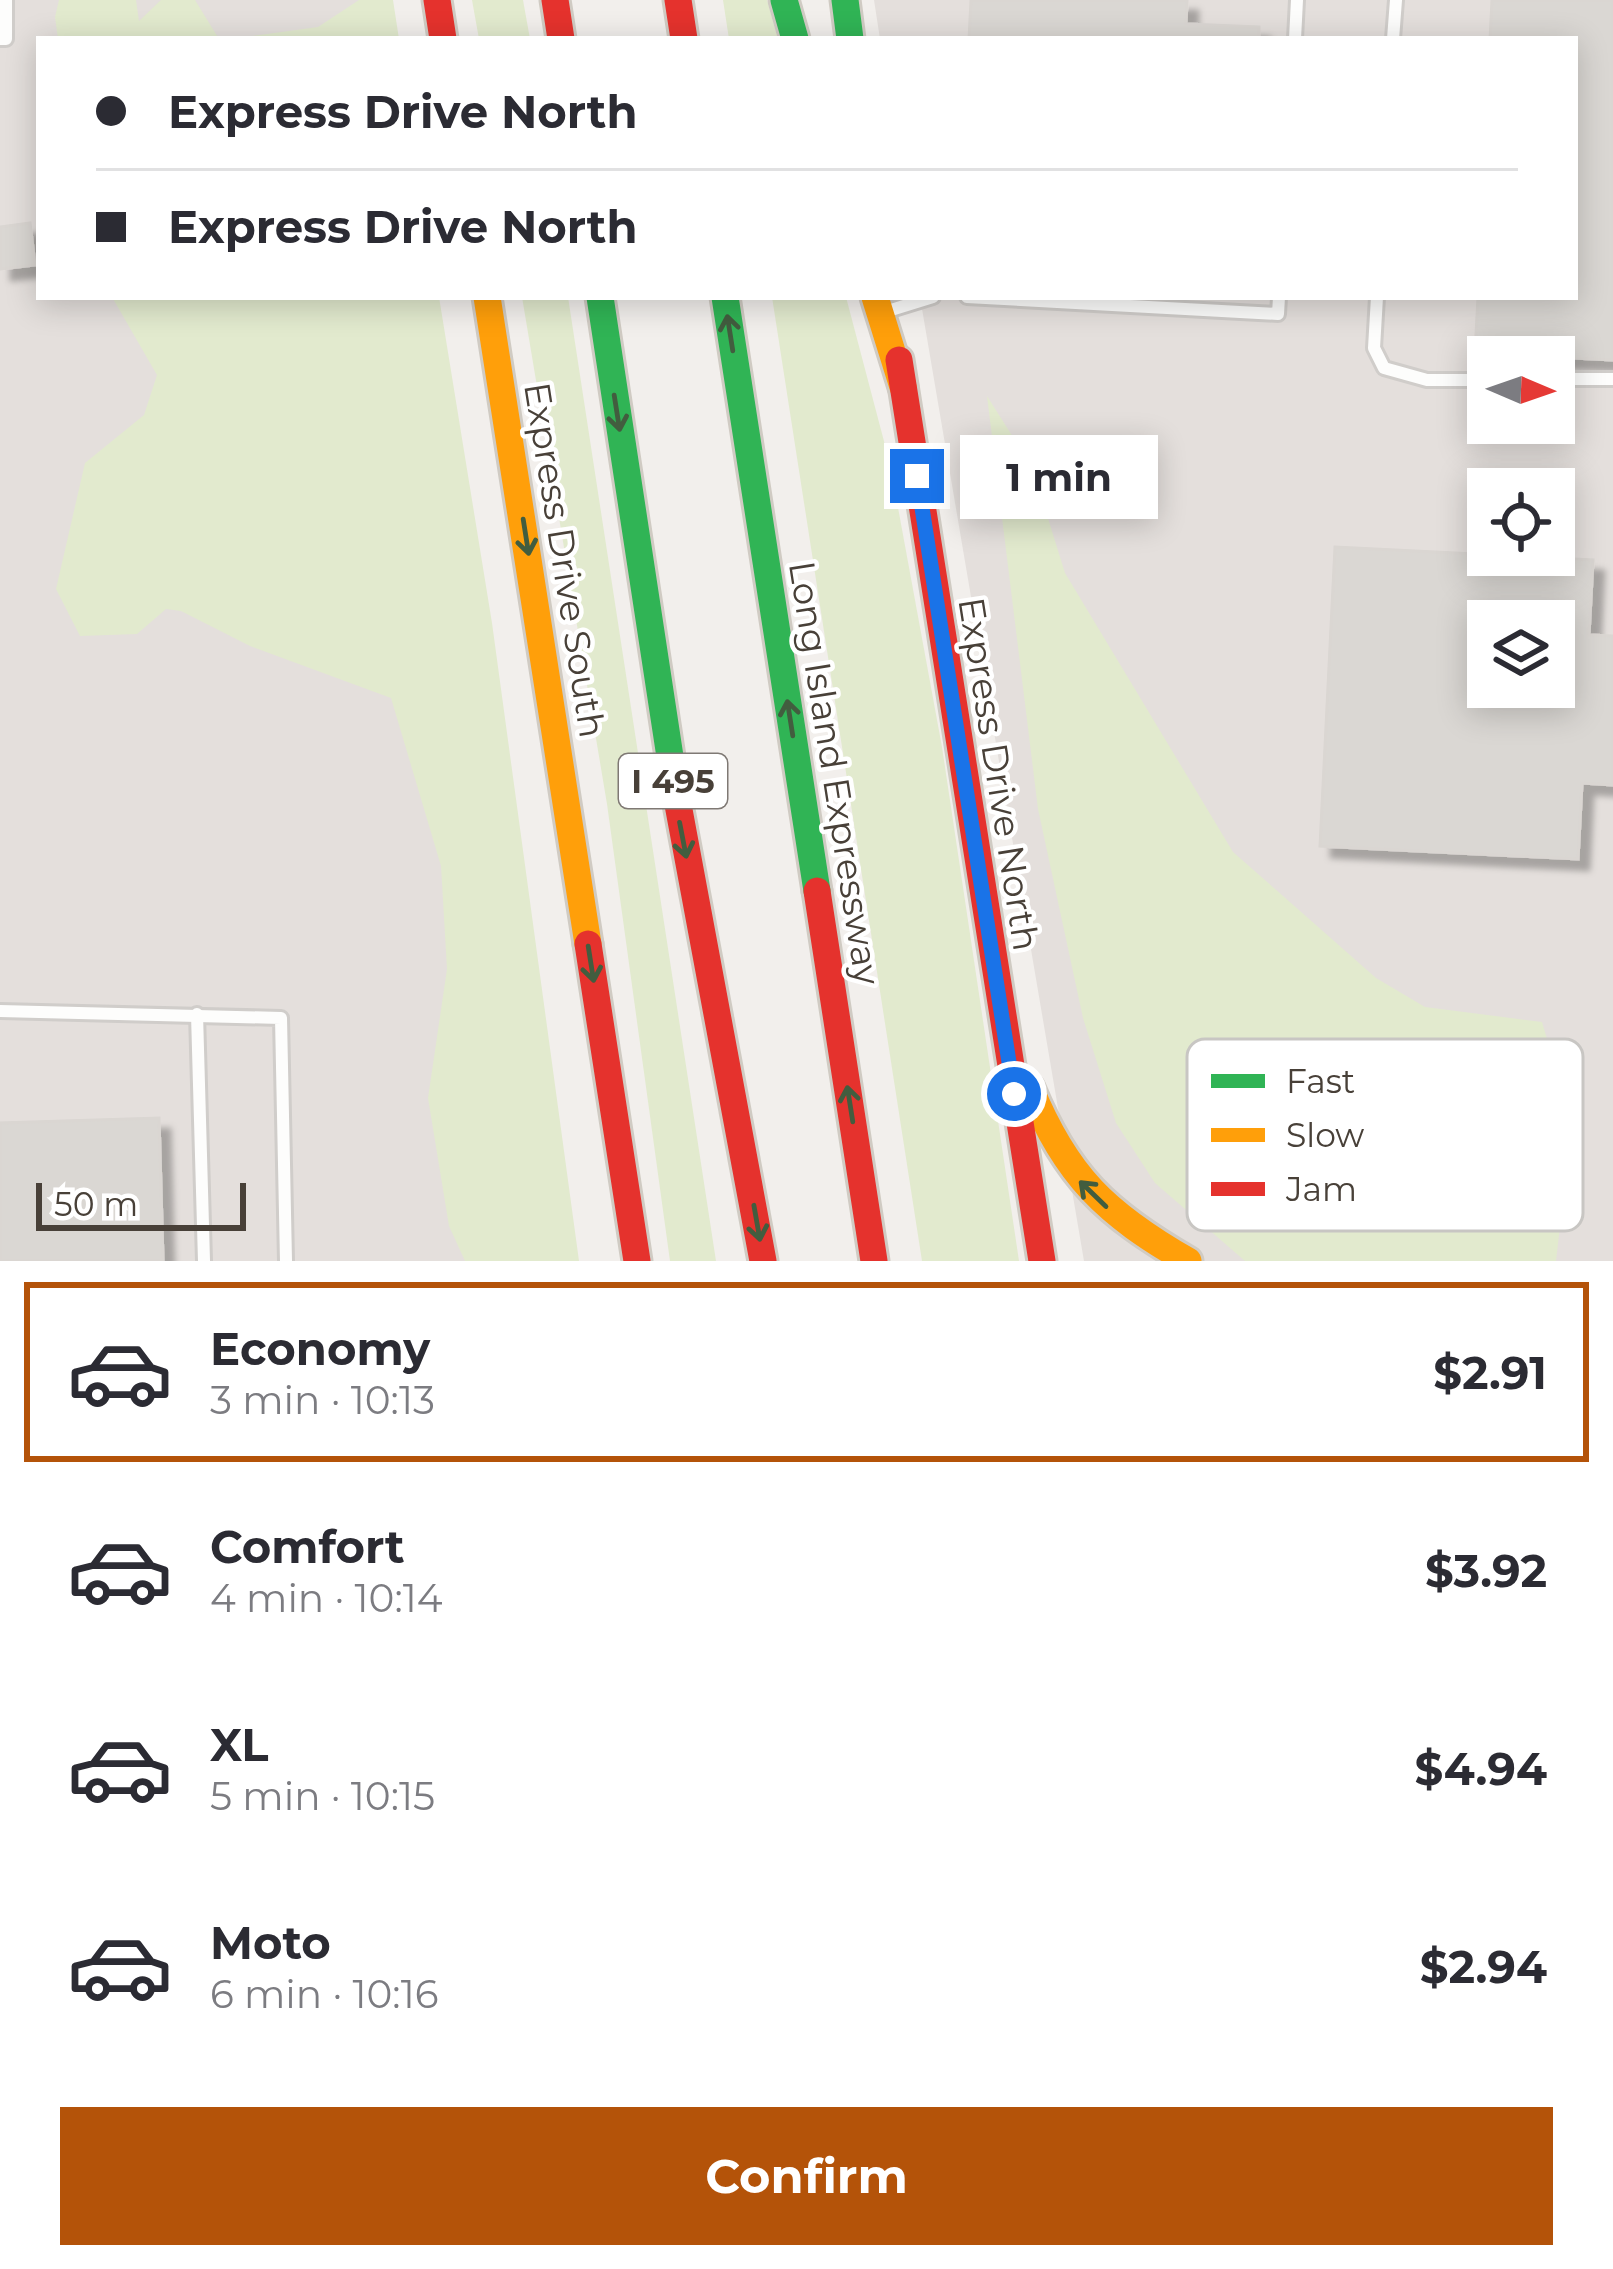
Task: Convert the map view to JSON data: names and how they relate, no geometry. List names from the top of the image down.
{
  "streets": {
    "main road": [
      "Express Drive South",
      "Long Island Expressway",
      "Express Drive North",
      "I 495"
    ]
  },
  "legend": ["Fast", "Slow", "Jam"],
  "scale_bar": "50 m",
  "north": "right",
  "page": {
    "banner": ["Express Drive North", "Express Drive North"],
    "bubble": "1 min",
    "scale": "50 m",
    "list": [
      {
        "name": "Economy",
        "note": "3 min · 10:13",
        "value": "$2.91"
      },
      {
        "name": "Comfort",
        "note": "4 min · 10:14",
        "value": "$3.92"
      },
      {
        "name": "XL",
        "note": "5 min · 10:15",
        "value": "$4.94"
      },
      {
        "name": "Moto",
        "note": "6 min · 10:16",
        "value": "$2.94"
      }
    ],
    "buttons": "Confirm"
  }
}
